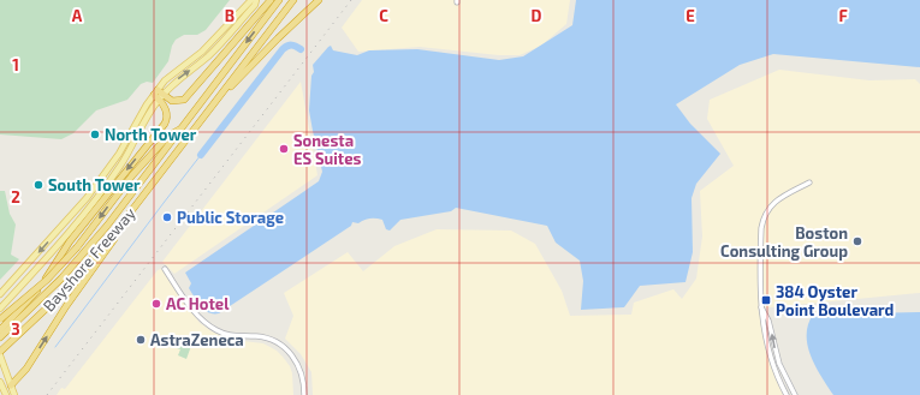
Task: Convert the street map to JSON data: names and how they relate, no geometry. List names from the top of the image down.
{
  "streets": {
    "highway": ["Bayshore Freeway"]
  },
  "places": {
    "other": [
      "North Tower",
      "Sonesta ES Suites",
      "South Tower",
      "Public Storage",
      "Boston Consulting Group",
      "AC Hotel",
      "AstraZeneca"
    ],
    "transit": ["384 Oyster Point Boulevard"]
  },
  "grid": {
    "columns": [
      "A",
      "B",
      "C",
      "D",
      "E",
      "F"
    ],
    "rows": ["1", "2", "3"]
  }
}
